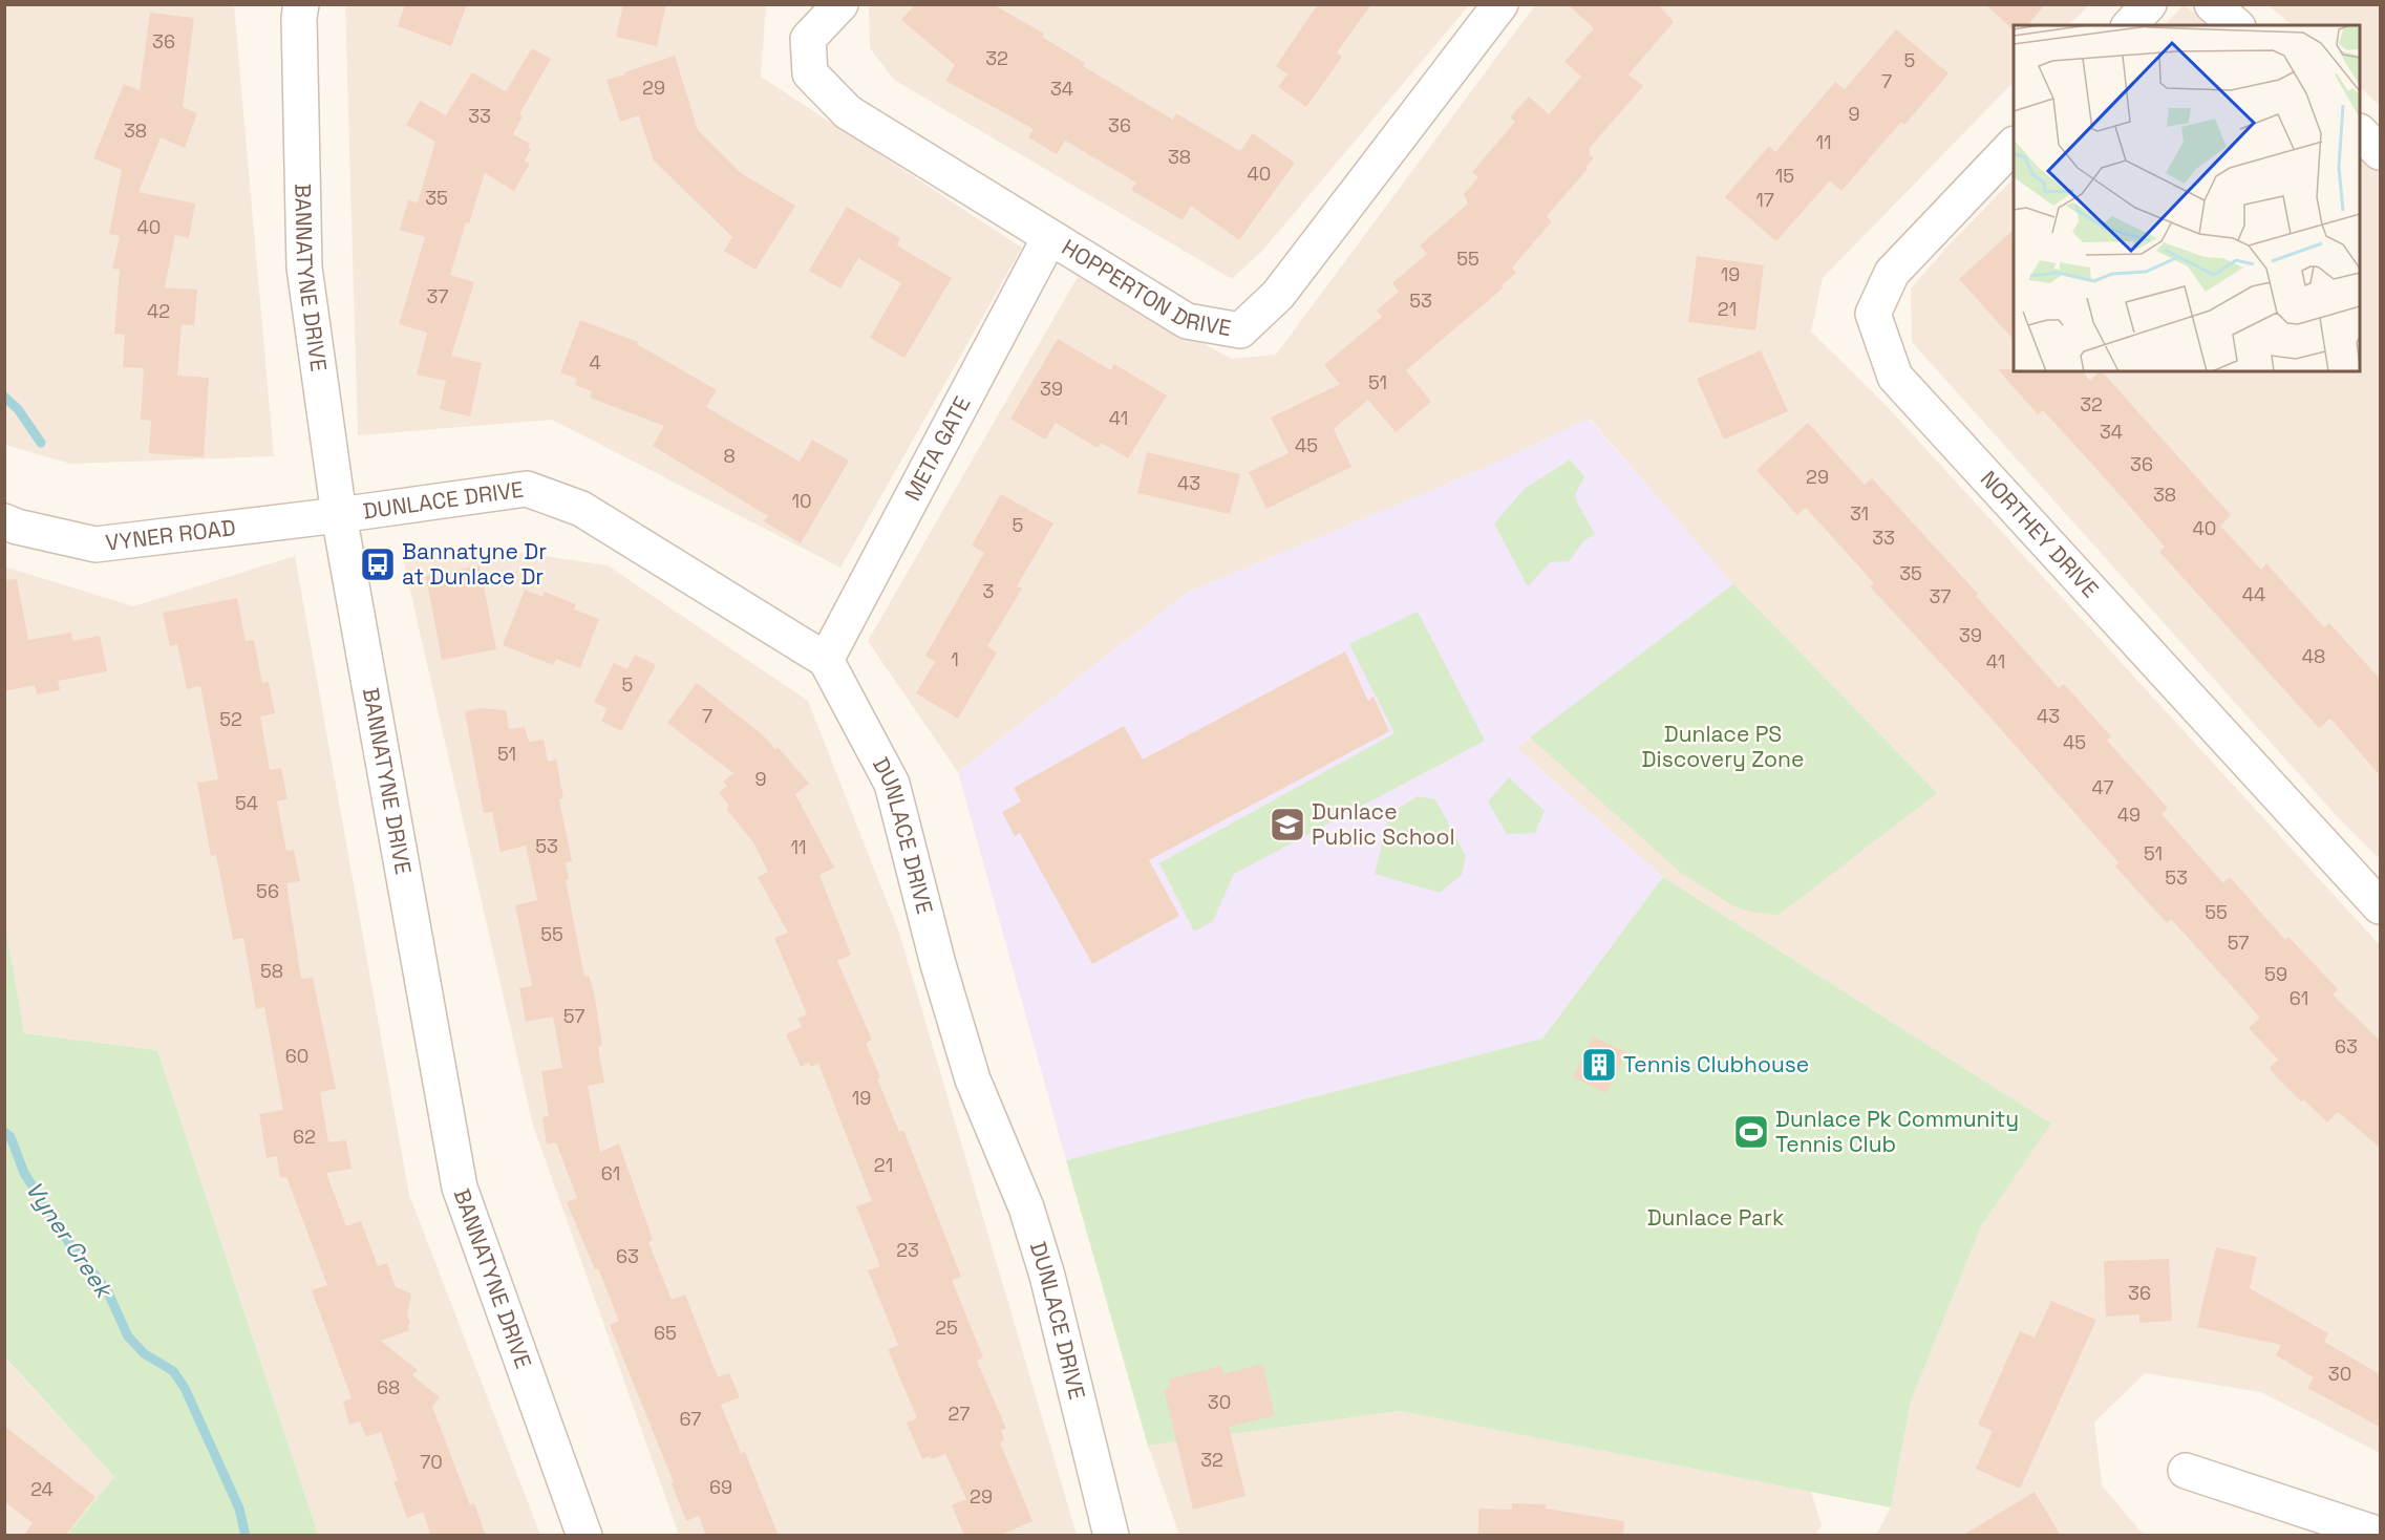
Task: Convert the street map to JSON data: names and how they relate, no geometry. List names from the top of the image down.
{
  "streets": {
    "street": [
      "BANNATYNE DRIVE",
      "HOPPERTON DRIVE",
      "META GATE",
      "DUNLACE DRIVE",
      "VYNER ROAD",
      "NORTHEY DRIVE"
    ]
  },
  "crossings": [
    ["BANNATYNE DRIVE", "DUNLACE DRIVE"],
    ["BANNATYNE DRIVE", "VYNER ROAD"],
    ["HOPPERTON DRIVE", "META GATE"],
    ["META GATE", "DUNLACE DRIVE"],
    ["DUNLACE DRIVE", "VYNER ROAD"]
  ],
  "water": ["Vyner Creek"],
  "parks": ["Dunlace PS Discovery Zone", "Dunlace Park"],
  "places": {
    "bus stop": ["Bannatyne Dr at Dunlace Dr"],
    "school or university": ["Dunlace Public School"],
    "building": ["Tennis Clubhouse"],
    "sports": ["Dunlace Pk Community Tennis Club"]
  },
  "house_numbers": [
    "36",
    "32",
    "5",
    "7",
    "29",
    "34",
    "9",
    "33",
    "36",
    "38",
    "11",
    "38",
    "40",
    "15",
    "35",
    "17",
    "40",
    "55",
    "19",
    "37",
    "53",
    "21",
    "42",
    "4",
    "51",
    "39",
    "32",
    "41",
    "34",
    "45",
    "8",
    "36",
    "29",
    "43",
    "38",
    "10",
    "31",
    "5",
    "40",
    "33",
    "35",
    "3",
    "44",
    "37",
    "39",
    "48",
    "1",
    "41",
    "5",
    "7",
    "43",
    "52",
    "45",
    "51",
    "9",
    "47",
    "54",
    "49",
    "53",
    "11",
    "51",
    "53",
    "56",
    "55",
    "55",
    "57",
    "58",
    "59",
    "61",
    "57",
    "63",
    "60",
    "19",
    "62",
    "21",
    "61",
    "23",
    "63",
    "36",
    "25",
    "65",
    "30",
    "68",
    "30",
    "27",
    "67",
    "32",
    "70",
    "69",
    "24",
    "29"
  ]
}
